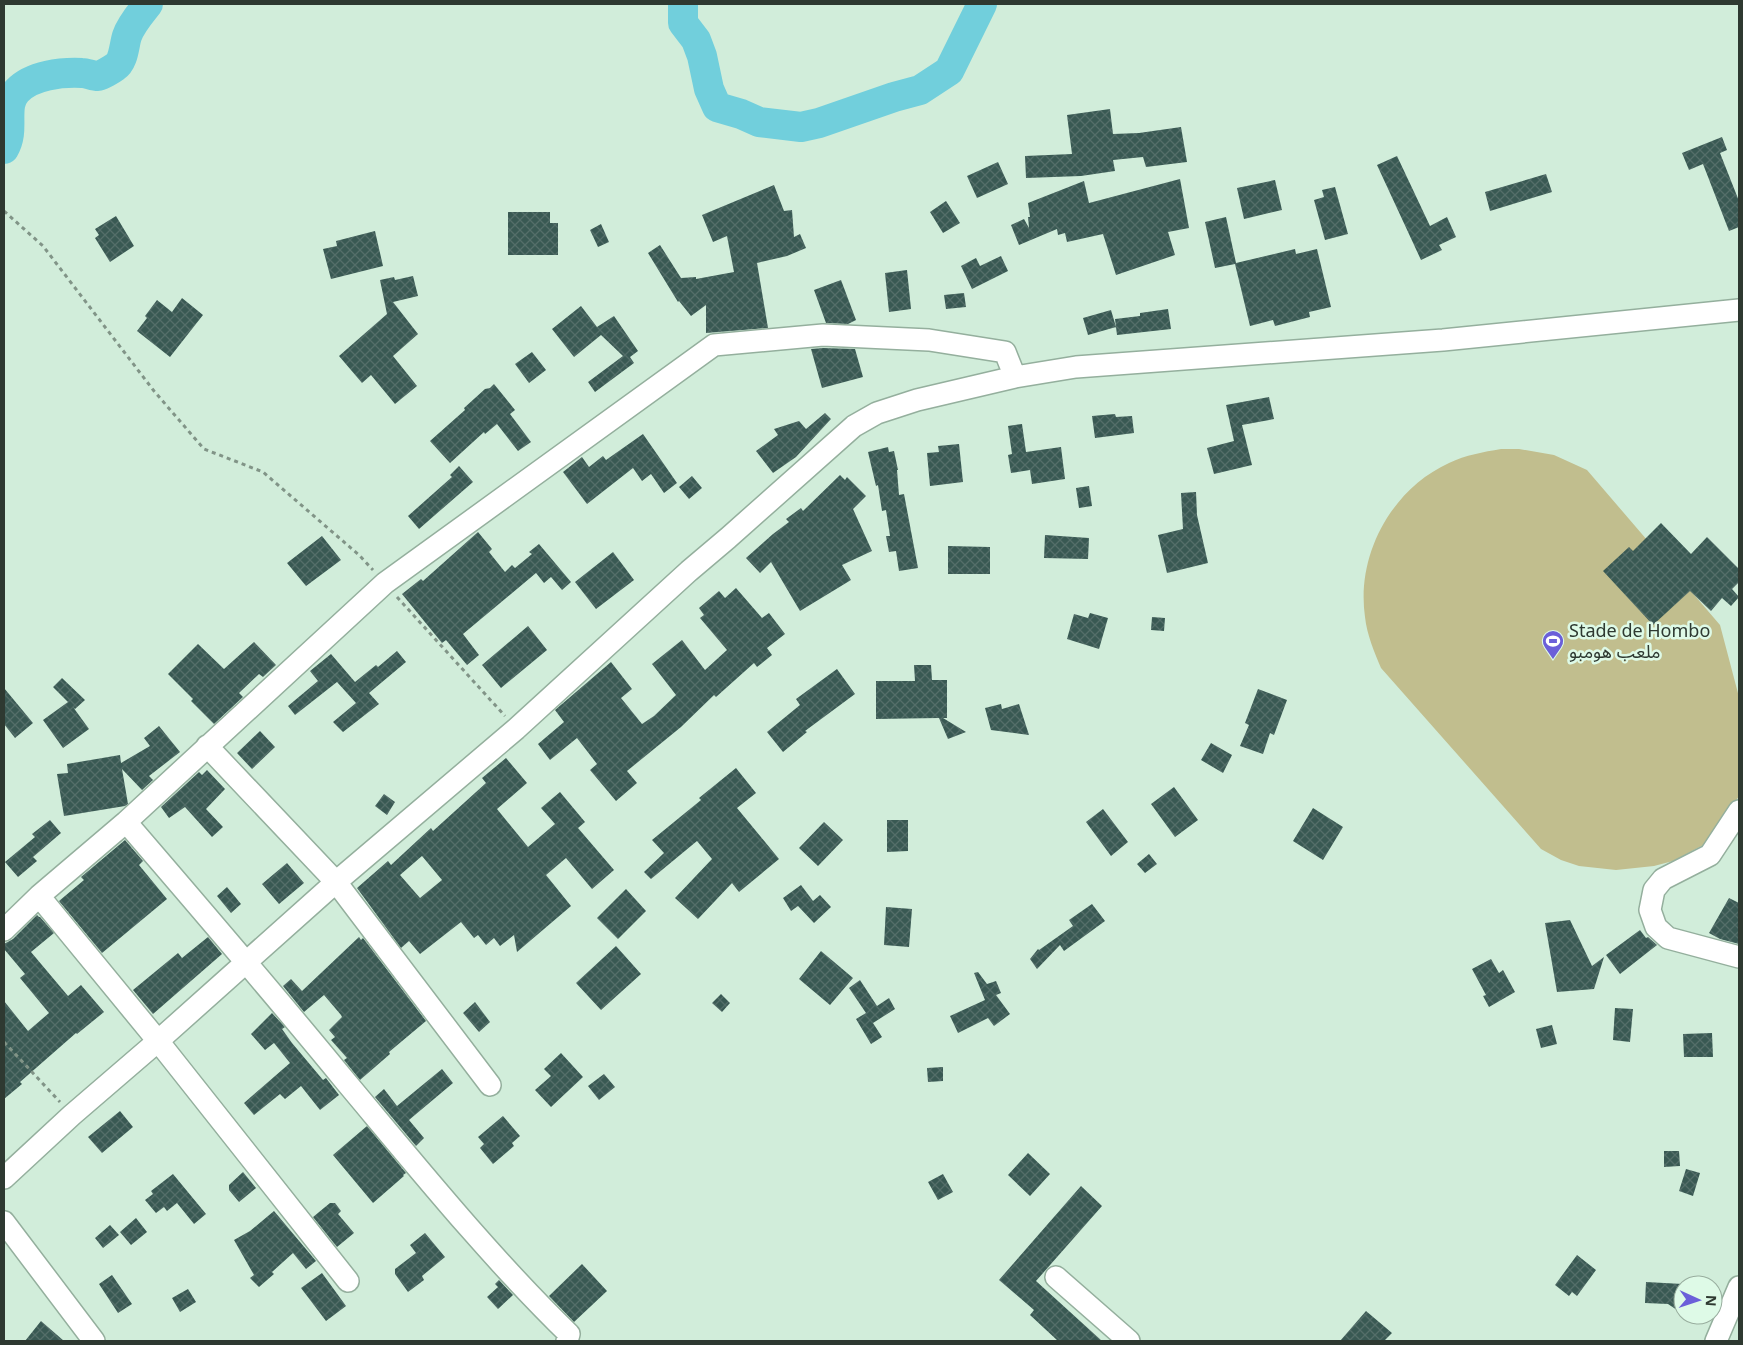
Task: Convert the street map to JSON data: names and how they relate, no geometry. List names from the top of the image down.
{
  "places": {
    "sports": ["Stade de Hombo ملعب هومبو"]
  },
  "north": "right"
}
